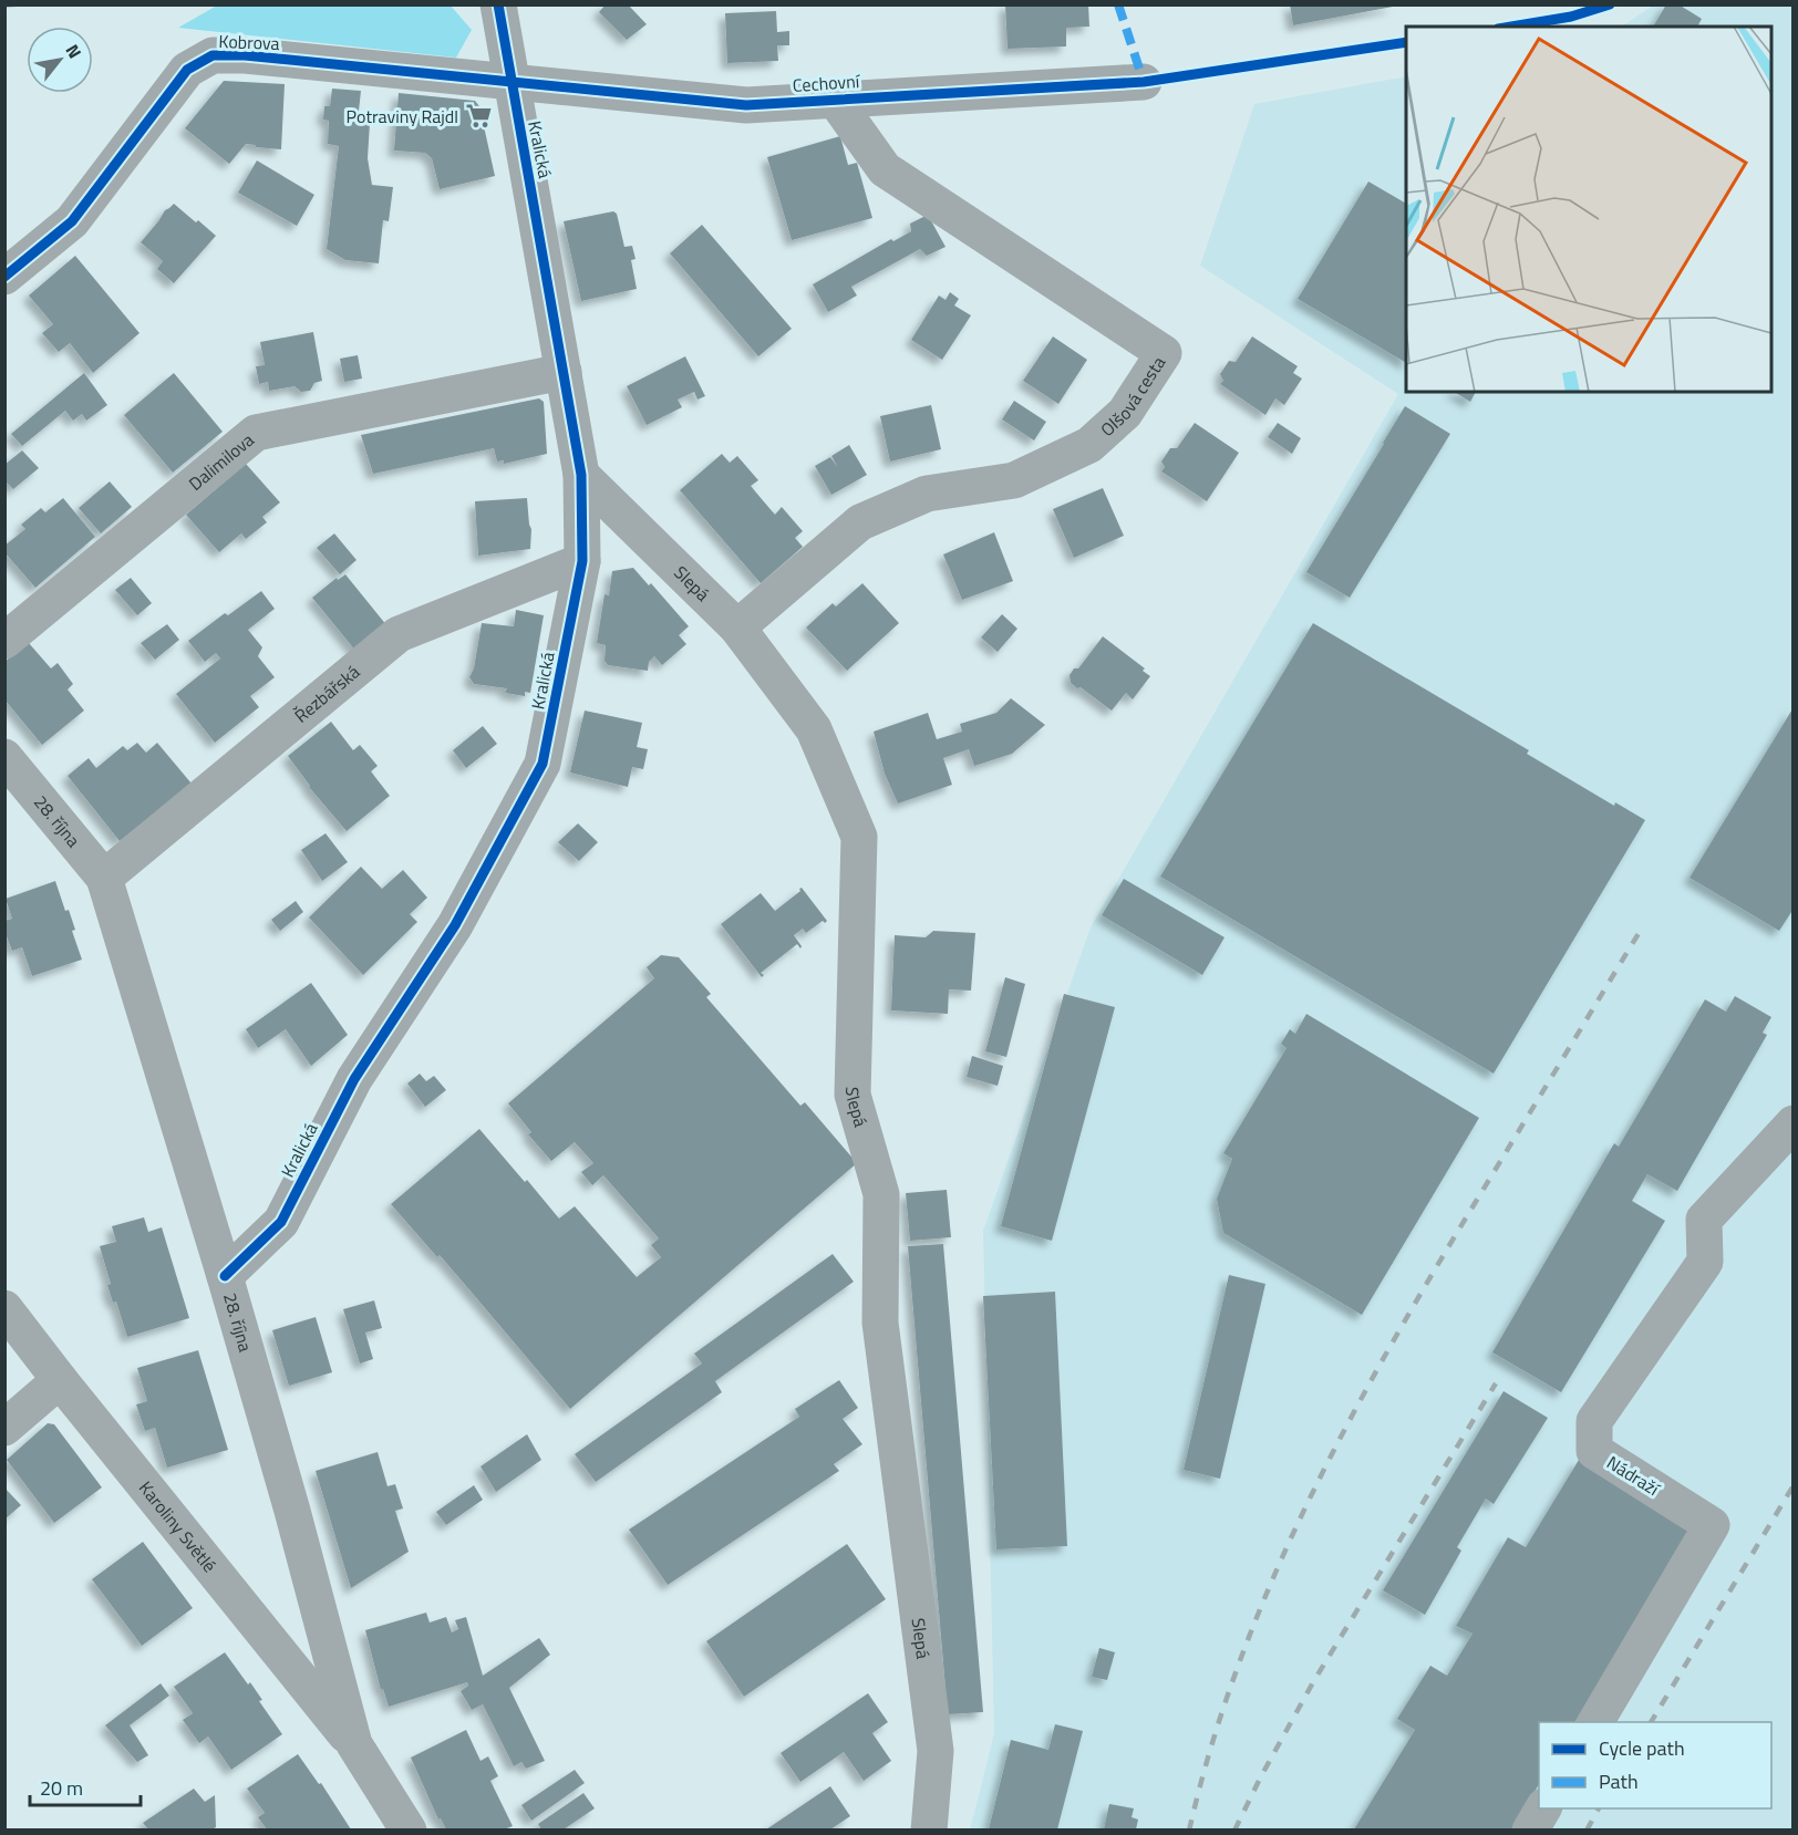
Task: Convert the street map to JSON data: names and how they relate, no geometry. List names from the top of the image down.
{
  "streets": {
    "street": [
      "Kobrova",
      "Cechovní",
      "Kralická",
      "Olšová cesta",
      "Dalimilova",
      "Slepá",
      "Řezbářská",
      "28. října",
      "Nádraží",
      "Karoliny Světlé"
    ]
  },
  "crossings": [
    ["Kobrova", "Cechovní"],
    ["Kobrova", "Kralická"],
    ["Cechovní", "Kralická"],
    ["Cechovní", "Olšová cesta"],
    ["Kralická", "Dalimilova"],
    ["Kralická", "Slepá"],
    ["Kralická", "Řezbářská"],
    ["Kralická", "28. října"],
    ["Olšová cesta", "Slepá"],
    ["Řezbářská", "28. října"],
    ["28. října", "Karoliny Světlé"]
  ],
  "places": {
    "supermarket": ["Potraviny Rajdl"]
  },
  "legend": ["Cycle path", "Path"],
  "scale_bar": "20 m",
  "north": "top right"
}
